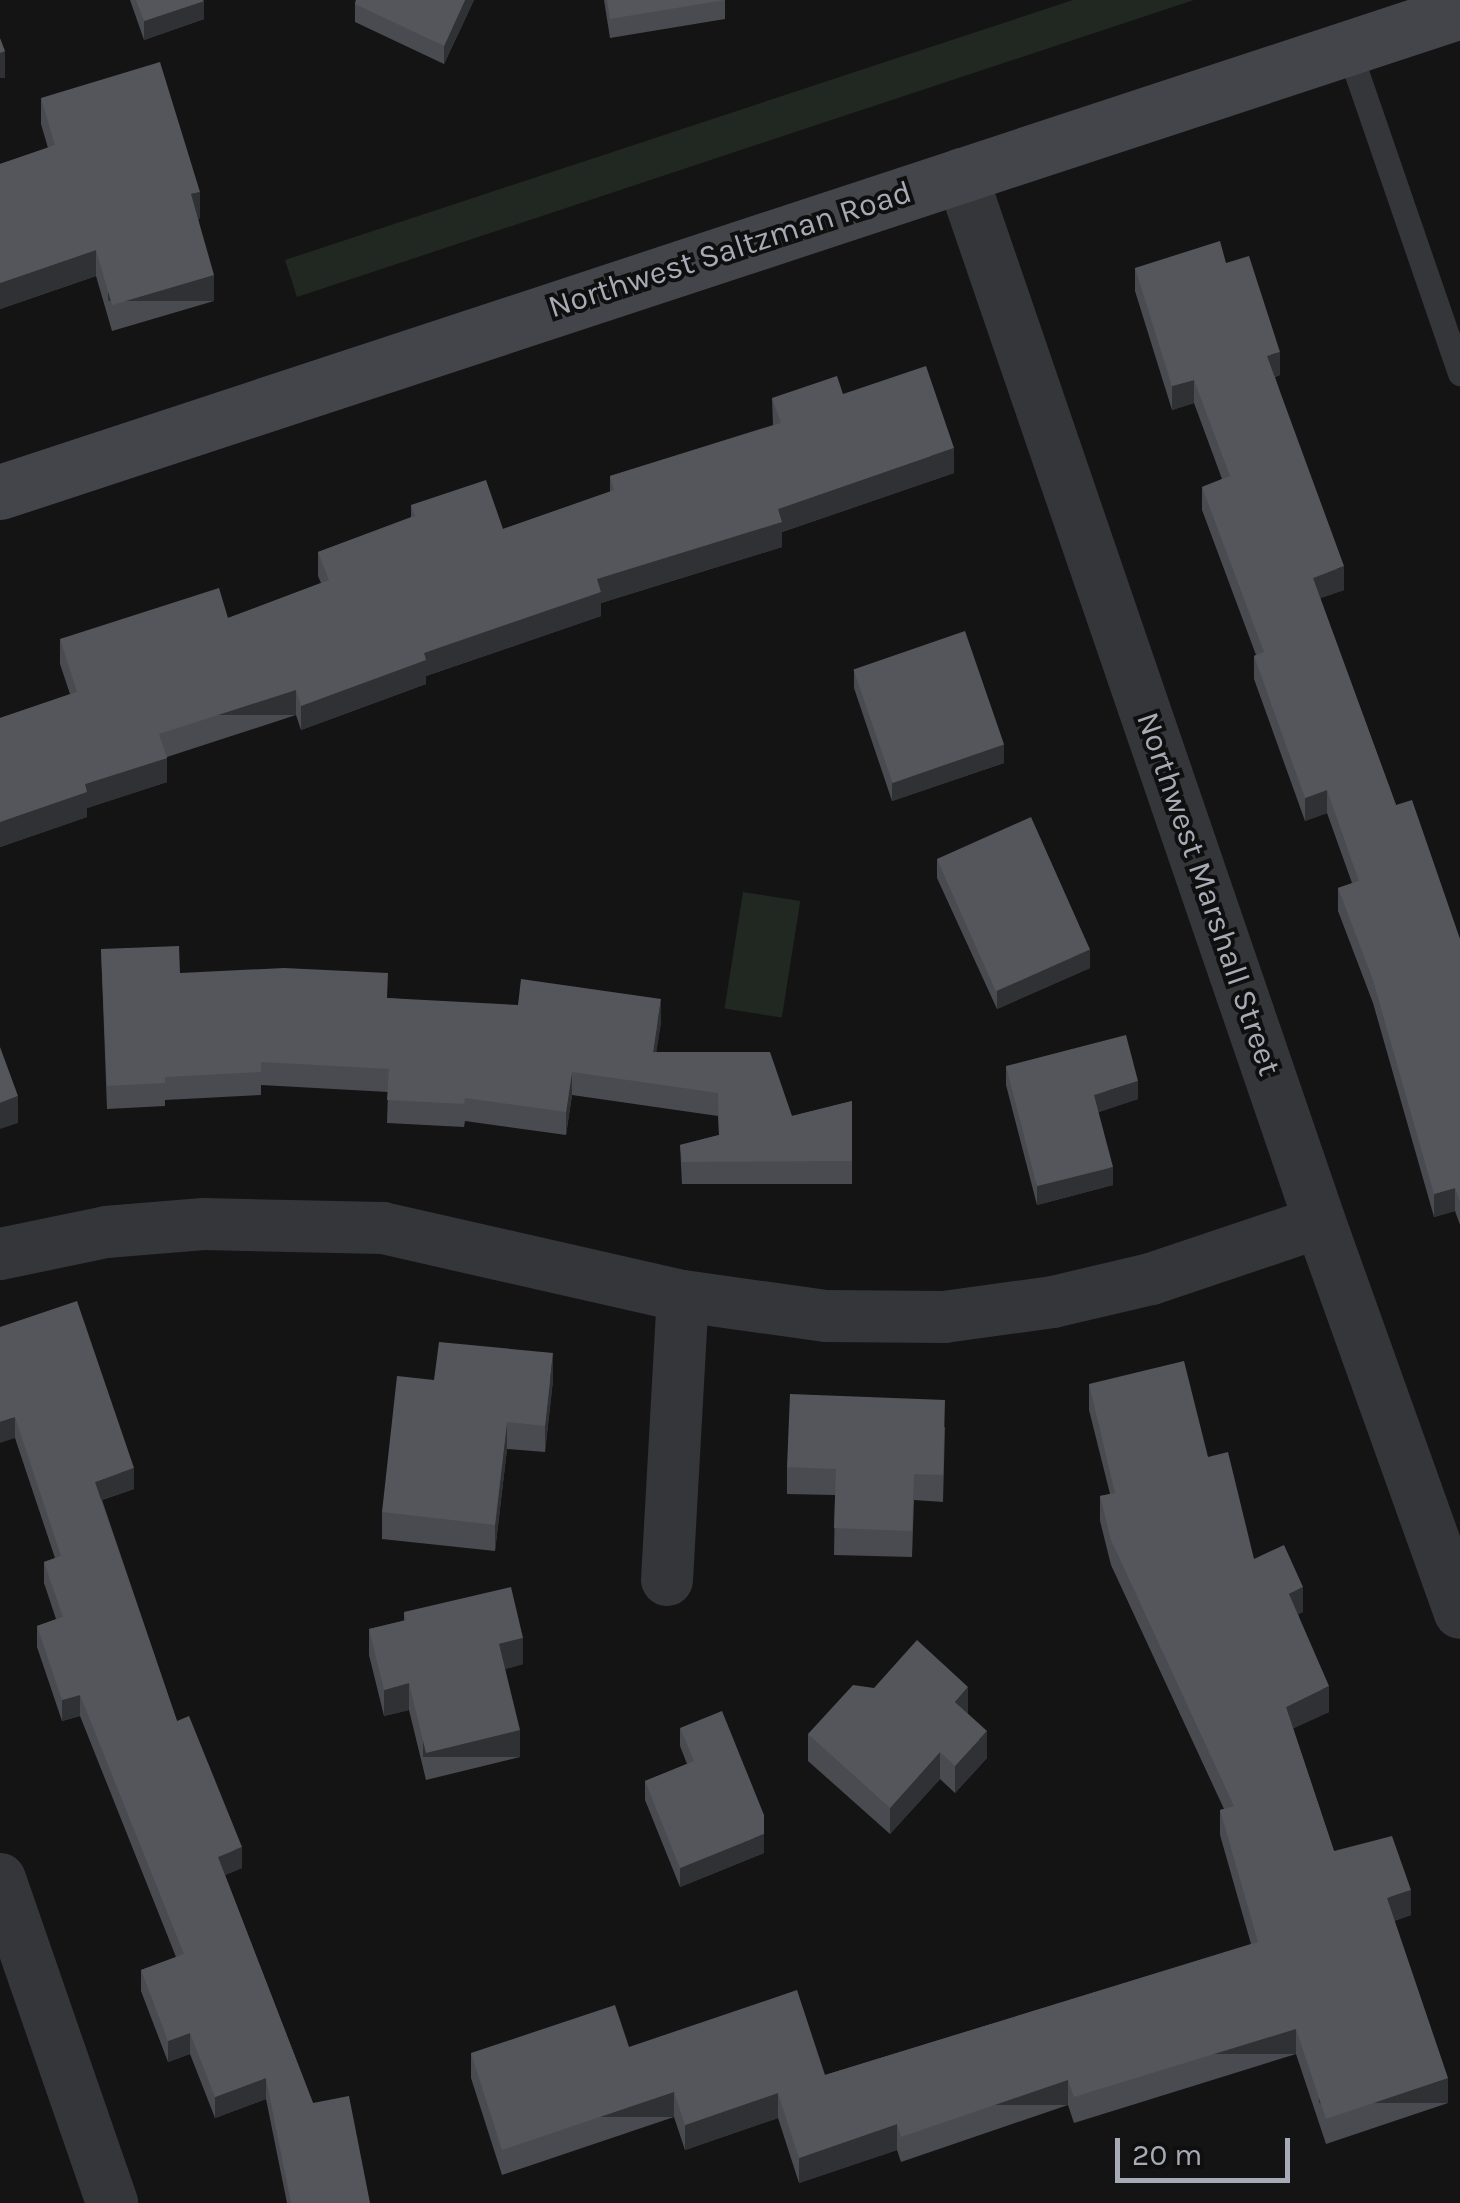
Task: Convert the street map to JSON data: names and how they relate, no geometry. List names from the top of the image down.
{
  "streets": {
    "main road": ["Northwest Saltzman Road"],
    "street": ["Northwest Marshall Street"]
  },
  "crossings": [
    ["Northwest Saltzman Road", "Northwest Marshall Street"]
  ],
  "scale_bar": "20 m"
}
